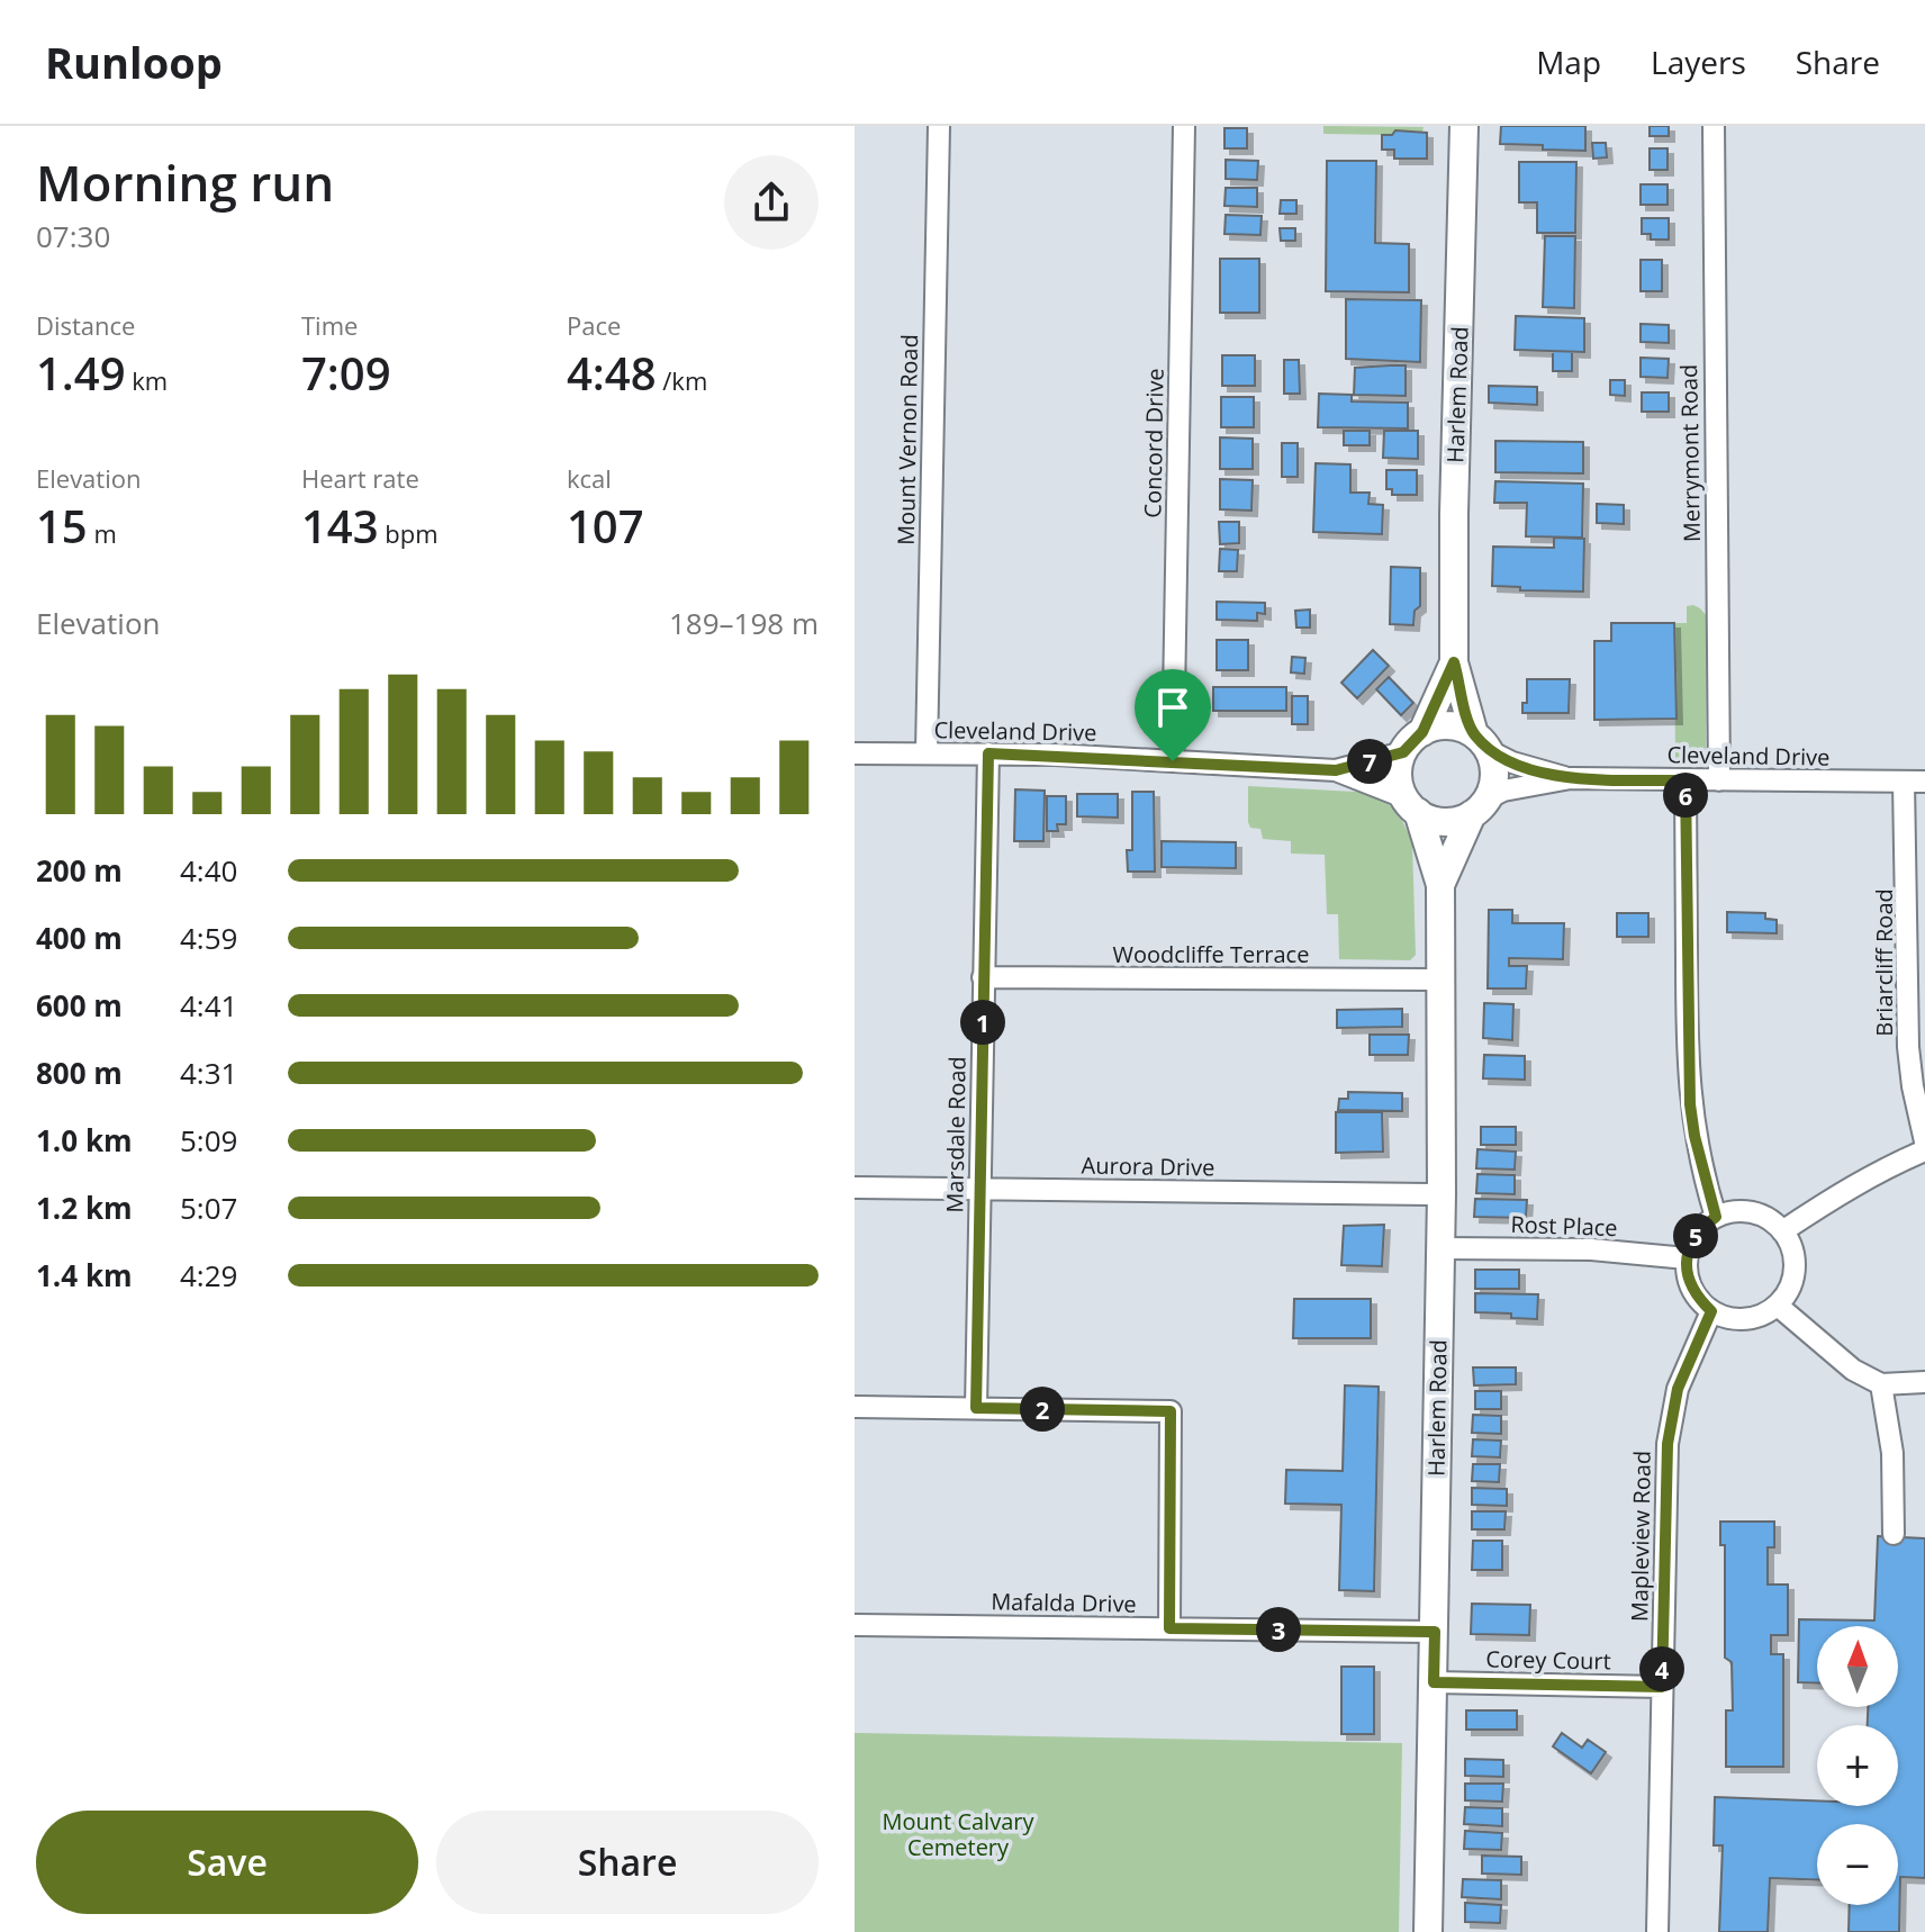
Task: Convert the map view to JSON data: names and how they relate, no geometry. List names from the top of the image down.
{
  "streets": {
    "main road": ["Harlem Road"],
    "street": [
      "Mount Vernon Road",
      "Concord Drive",
      "Merrymont Road",
      "Cleveland Drive",
      "Woodcliffe Terrace",
      "Briarcliff Road",
      "Marsdale Road",
      "Aurora Drive",
      "Rost Place",
      "Mapleview Road",
      "Mafalda Drive",
      "Corey Court"
    ]
  },
  "crossings": [
    ["Harlem Road", "Cleveland Drive"],
    ["Harlem Road", "Woodcliffe Terrace"],
    ["Harlem Road", "Aurora Drive"],
    ["Harlem Road", "Rost Place"],
    ["Harlem Road", "Mafalda Drive"],
    ["Harlem Road", "Corey Court"],
    ["Mount Vernon Road", "Cleveland Drive"],
    ["Concord Drive", "Cleveland Drive"],
    ["Merrymont Road", "Cleveland Drive"],
    ["Cleveland Drive", "Briarcliff Road"],
    ["Cleveland Drive", "Marsdale Road"],
    ["Woodcliffe Terrace", "Marsdale Road"],
    ["Marsdale Road", "Aurora Drive"],
    ["Rost Place", "Mapleview Road"],
    ["Mapleview Road", "Corey Court"]
  ],
  "parks": ["Mount Calvary Cemetery"],
  "north": "top",
  "page": {
    "header": "Runloop",
    "nav": ["Map", "Layers", "Share"],
    "heading": ["Morning run", "07:30"],
    "stats": [
      ["Distance", "1.49 km"],
      ["Time", "7:09"],
      ["Pace", "4:48 /km"],
      ["Elevation", "15 m"],
      ["Heart rate", "143 bpm"],
      ["kcal", "107"]
    ],
    "chart": ["Elevation", "189–198 m"],
    "pins": [
      "7",
      "6",
      "1",
      "5",
      "2",
      "3",
      "4"
    ],
    "list": [
      {
        "name": "200 m",
        "note": "4:40"
      },
      {
        "name": "400 m",
        "note": "4:59"
      },
      {
        "name": "600 m",
        "note": "4:41"
      },
      {
        "name": "800 m",
        "note": "4:31"
      },
      {
        "name": "1.0 km",
        "note": "5:09"
      },
      {
        "name": "1.2 km",
        "note": "5:07"
      },
      {
        "name": "1.4 km",
        "note": "4:29"
      }
    ],
    "map_buttons": ["+", "−"],
    "buttons": ["Save", "Share"]
  }
}
